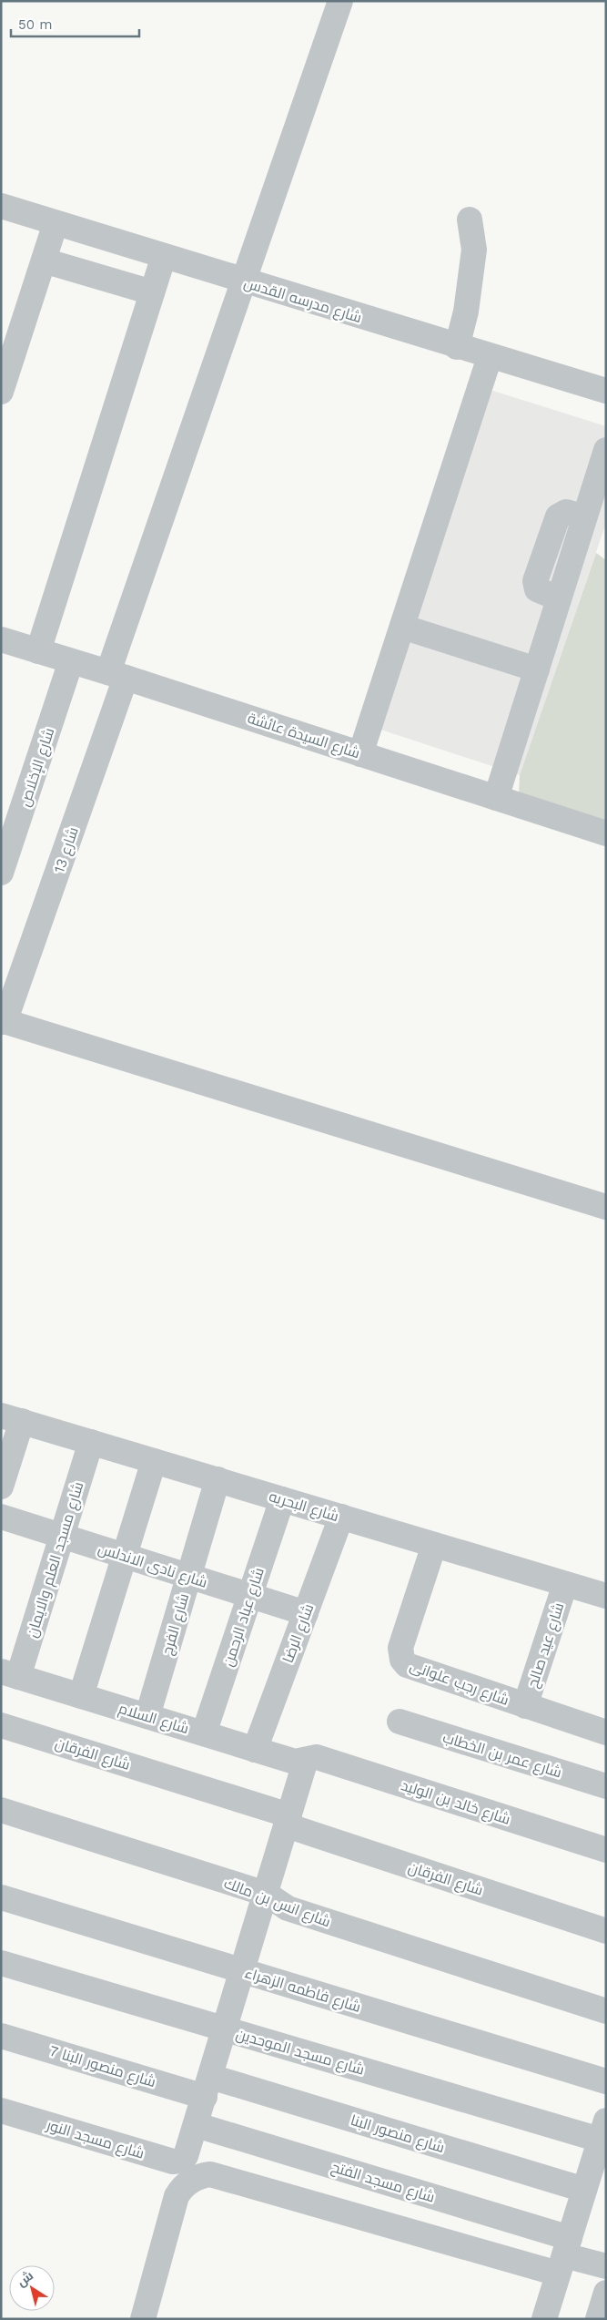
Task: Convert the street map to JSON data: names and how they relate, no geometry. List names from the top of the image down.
{
  "streets": {
    "street": [
      "شارع مدرسه القدس",
      "شارع السيدة عائشة",
      "شارع الإخلاص",
      "شارع 13",
      "شارع البحريه",
      "شارع مسجد العلم والايمان",
      "شارع نادى الاندلس",
      "شارع عباد الرحمن",
      "شارع الفرج",
      "شارع الرضا",
      "شارع عيد صالح",
      "شارع رجب علوانى",
      "شارع السلام",
      "شارع الفرقان",
      "شارع عمر بن الخطاب",
      "شارع خالد بن الوليد",
      "شارع انس بن مالك",
      "شارع فاطمه الزهراء",
      "شارع مسجد الموحدين",
      "شارع منصور البنا 7",
      "شارع منصور البنا",
      "شارع مسجد النور",
      "شارع مسجد الفتح"
    ]
  },
  "crossings": [
    ["شارع مدرسه القدس", "شارع 13"],
    ["شارع السيدة عائشة", "شارع الإخلاص"],
    ["شارع السيدة عائشة", "شارع 13"],
    ["شارع البحريه", "شارع مسجد العلم والايمان"],
    ["شارع البحريه", "شارع عباد الرحمن"],
    ["شارع البحريه", "شارع الفرج"],
    ["شارع البحريه", "شارع الرضا"],
    ["شارع البحريه", "شارع عيد صالح"],
    ["شارع البحريه", "شارع رجب علوانى"],
    ["شارع مسجد العلم والايمان", "شارع نادى الاندلس"],
    ["شارع مسجد العلم والايمان", "شارع السلام"],
    ["شارع نادى الاندلس", "شارع عباد الرحمن"],
    ["شارع نادى الاندلس", "شارع الفرج"],
    ["شارع نادى الاندلس", "شارع الرضا"],
    ["شارع عباد الرحمن", "شارع السلام"],
    ["شارع الفرج", "شارع السلام"],
    ["شارع الرضا", "شارع السلام"],
    ["شارع عيد صالح", "شارع رجب علوانى"],
    ["شارع السلام", "شارع خالد بن الوليد"],
    ["شارع منصور البنا 7", "شارع منصور البنا"],
    ["شارع مسجد النور", "شارع مسجد الفتح"]
  ],
  "scale_bar": "50 m",
  "north": "top left"
}
